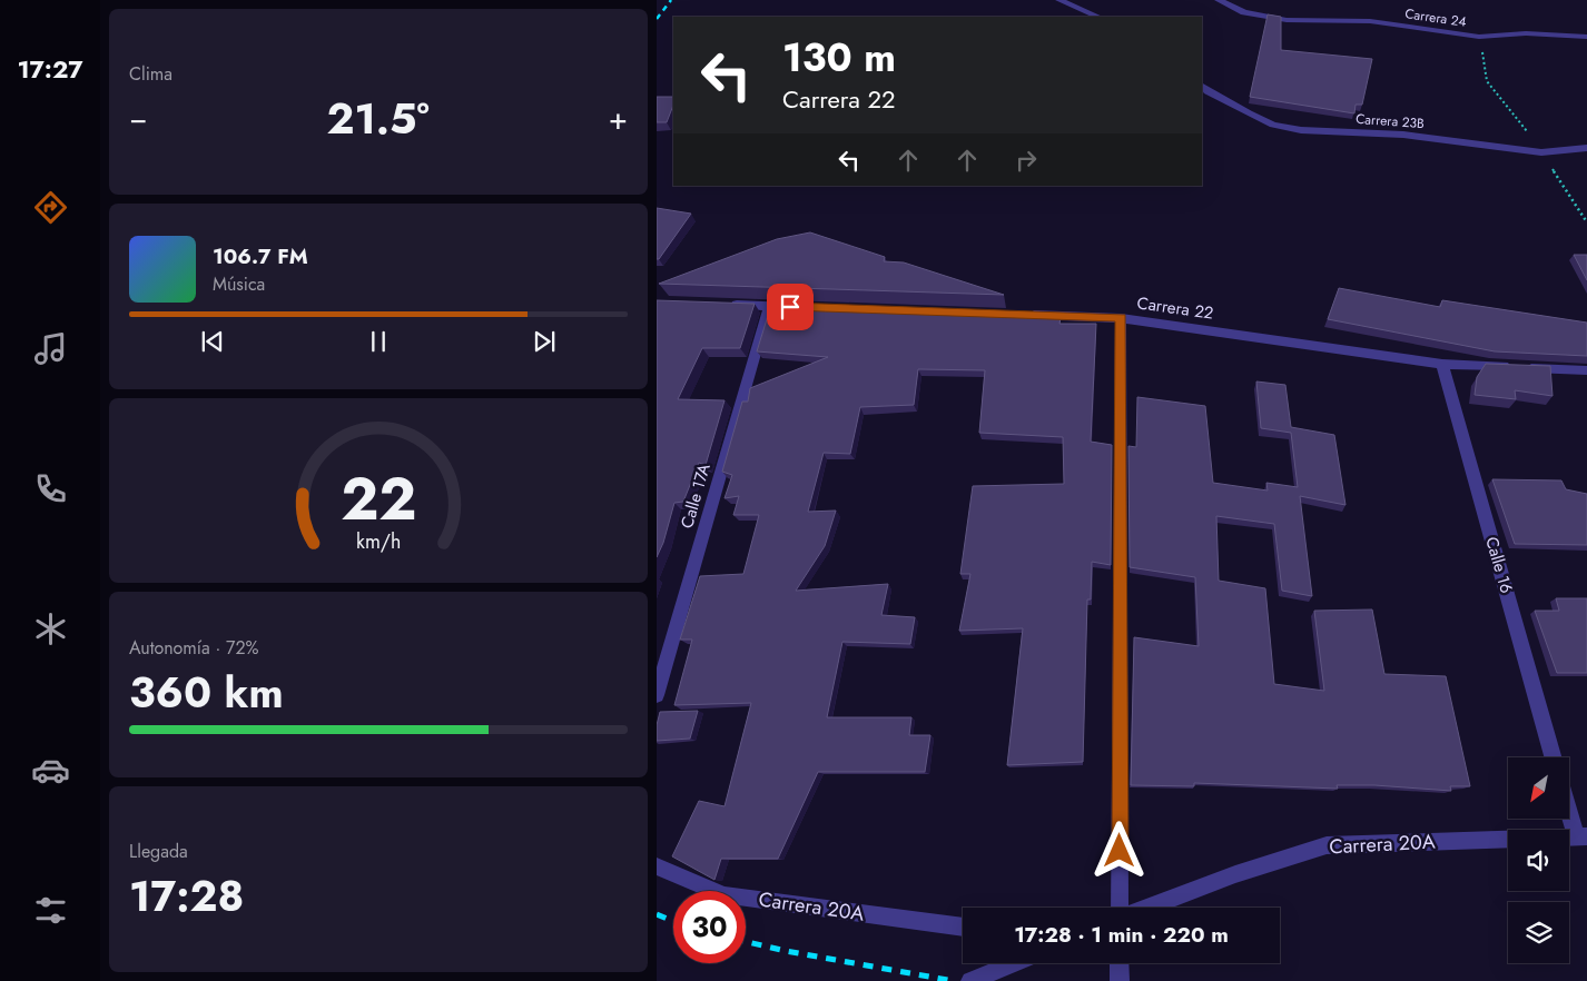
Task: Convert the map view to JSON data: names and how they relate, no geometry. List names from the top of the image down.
{
  "streets": {
    "street": [
      "Carrera 24",
      "Carrera 23B",
      "Carrera 22",
      "Calle 17A",
      "Calle 16",
      "Carrera 20A"
    ]
  },
  "crossings": [
    ["Carrera 22", "Calle 16"]
  ],
  "north": "bottom left",
  "page": {
    "tabs": "17:27",
    "tile": [
      "Clima",
      ["Autonomía · 72%", "360 km"],
      ["Llegada", "17:28"]
    ],
    "turn": ["130 m", "Carrera 22"],
    "heat": ["−", "21.5°", "+"],
    "song": ["106.7 FM", "Música"],
    "limit": "30",
    "trip": "17:28 · 1 min · 220 m",
    "gauge": ["22", "km/h"]
  }
}
